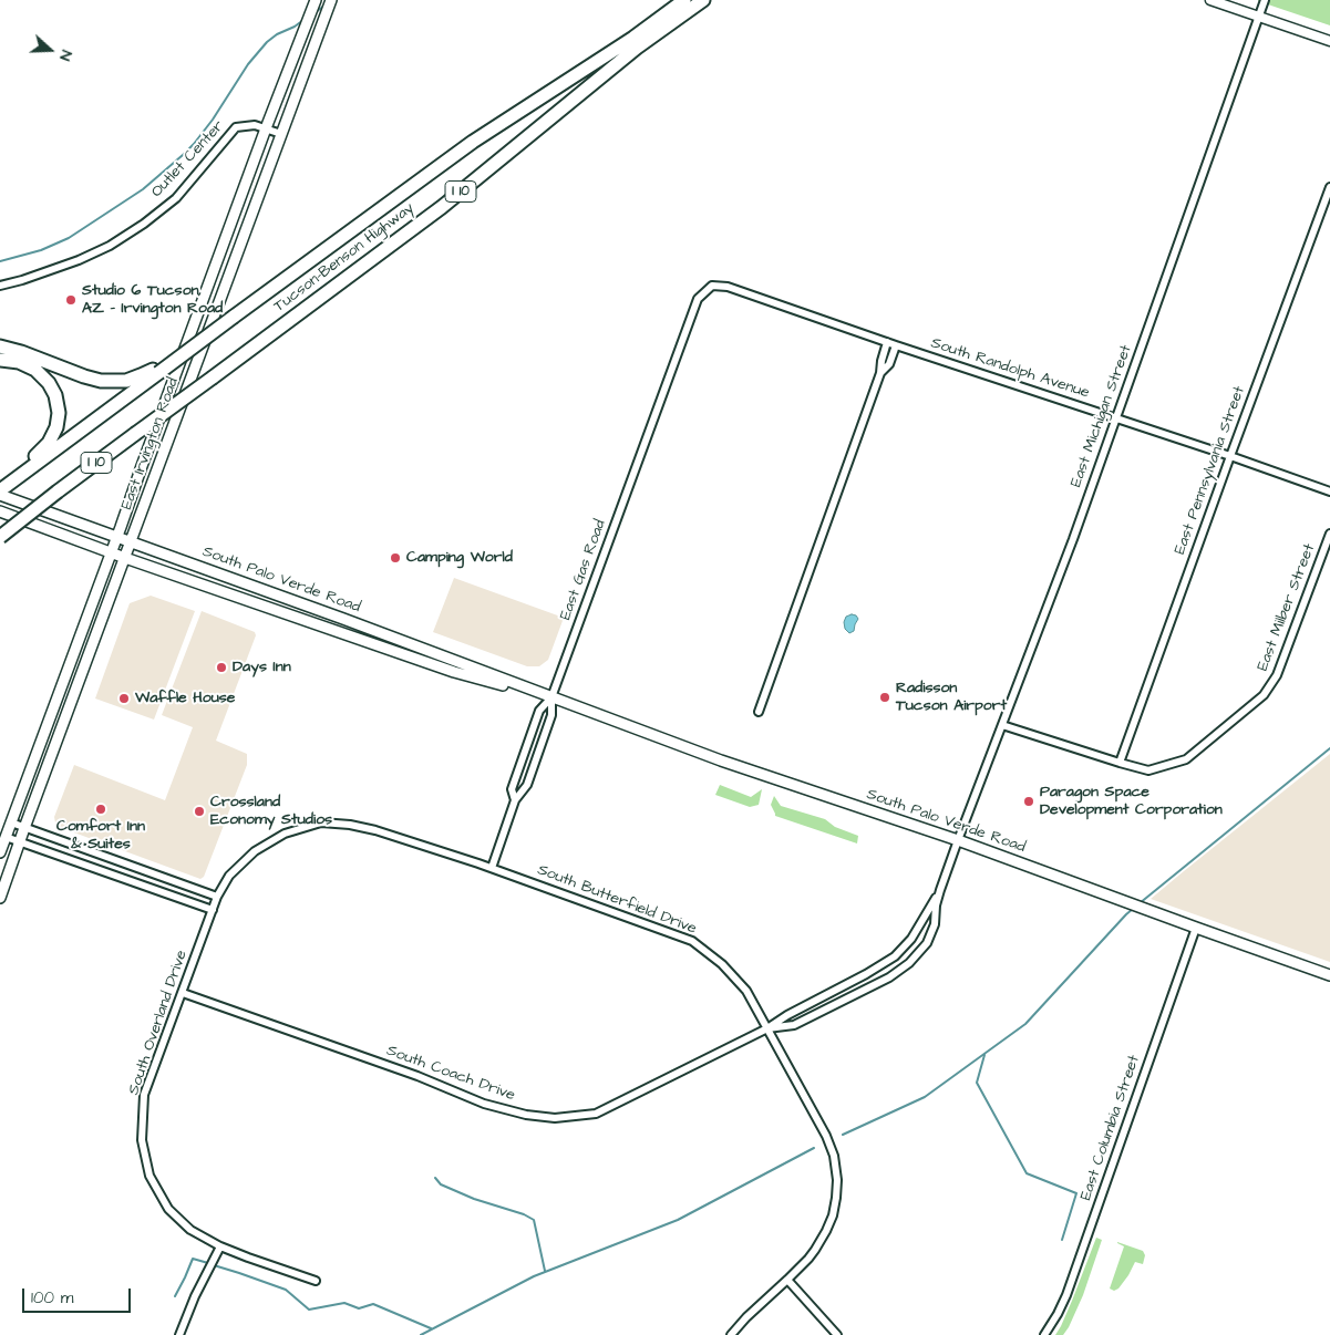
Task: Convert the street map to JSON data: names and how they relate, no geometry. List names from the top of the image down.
{
  "streets": {
    "highway": ["I 10", "Tucson–Benson Highway"],
    "main road": ["East Irvington Road", "South Palo Verde Road"],
    "street": [
      "Outlet Center",
      "South Randolph Avenue",
      "East Michigan Street",
      "East Pennsylvania Street",
      "East Gas Road",
      "East Milber Street",
      "South Butterfield Drive",
      "South Overland Drive",
      "South Coach Drive",
      "East Columbia Street"
    ]
  },
  "crossings": [
    ["Outlet Center", "East Irvington Road"],
    ["South Randolph Avenue", "East Michigan Street"],
    ["South Randolph Avenue", "East Pennsylvania Street"],
    ["South Randolph Avenue", "East Gas Road"],
    ["East Michigan Street", "South Palo Verde Road"],
    ["East Michigan Street", "East Milber Street"],
    ["East Michigan Street", "South Coach Drive"],
    ["East Irvington Road", "South Palo Verde Road"],
    ["East Pennsylvania Street", "East Milber Street"],
    ["East Gas Road", "South Palo Verde Road"],
    ["East Gas Road", "South Butterfield Drive"],
    ["South Palo Verde Road", "South Coach Drive"],
    ["South Palo Verde Road", "East Columbia Street"],
    ["South Butterfield Drive", "South Overland Drive"],
    ["South Butterfield Drive", "South Coach Drive"],
    ["South Overland Drive", "South Coach Drive"]
  ],
  "places": [
    "Studio 6 Tucson, AZ - Irvington Road",
    "Camping World",
    "Days Inn",
    "Radisson Tucson Airport",
    "Waffle House",
    "Paragon Space Development Corporation",
    "Comfort Inn & Suites",
    "Crossland Economy Studios"
  ],
  "scale_bar": "100 m",
  "north": "right"
}
